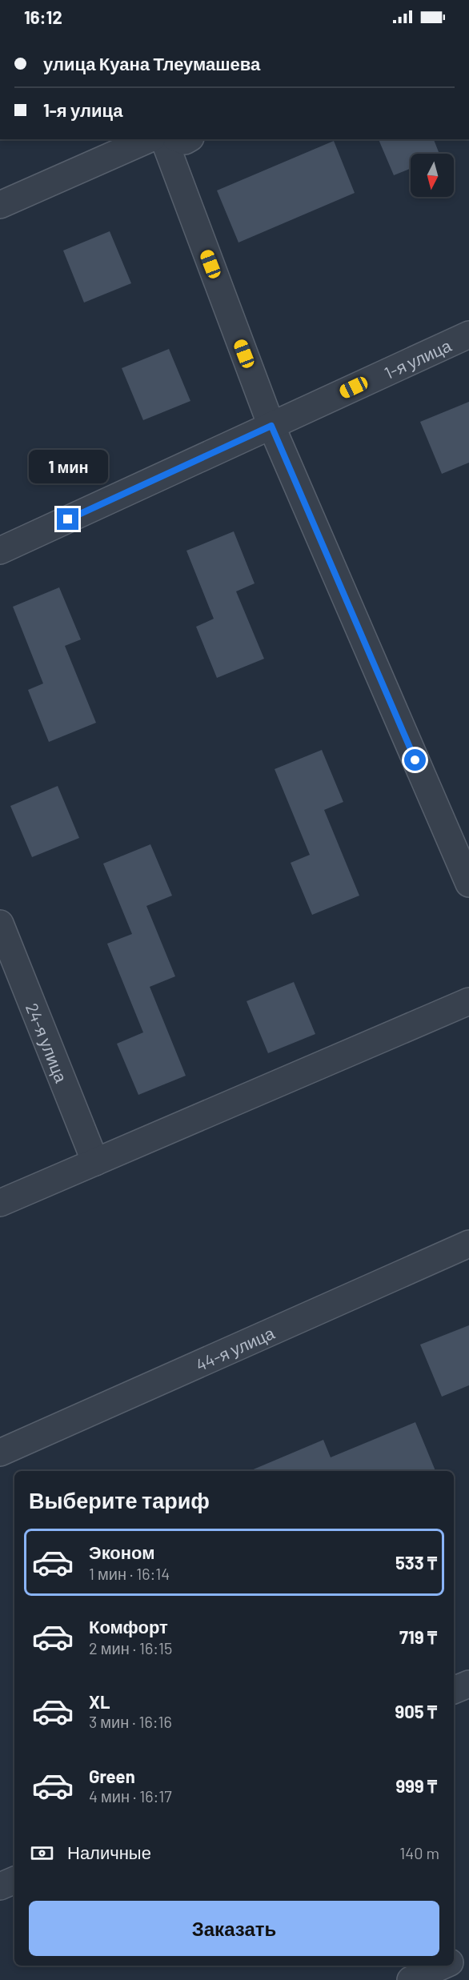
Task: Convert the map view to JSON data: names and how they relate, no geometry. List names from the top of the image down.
{
  "streets": {
    "street": ["1-я улица", "24-я улица", "44-я улица"]
  },
  "north": "bottom",
  "page": {
    "status": "16:12",
    "banner": ["улица Куана Тлеумашева", "1-я улица"],
    "bubble": "1 мин",
    "heading": "Выберите тариф",
    "list": [
      {
        "name": "Эконом",
        "note": "1 мин · 16:14",
        "value": "533 ₸"
      },
      {
        "name": "Комфорт",
        "note": "2 мин · 16:15",
        "value": "719 ₸"
      },
      {
        "name": "XL",
        "note": "3 мин · 16:16",
        "value": "905 ₸"
      },
      {
        "name": "Green",
        "note": "4 мин · 16:17",
        "value": "999 ₸"
      }
    ],
    "pay": ["Наличные", "140 m"],
    "buttons": "Заказать"
  }
}
